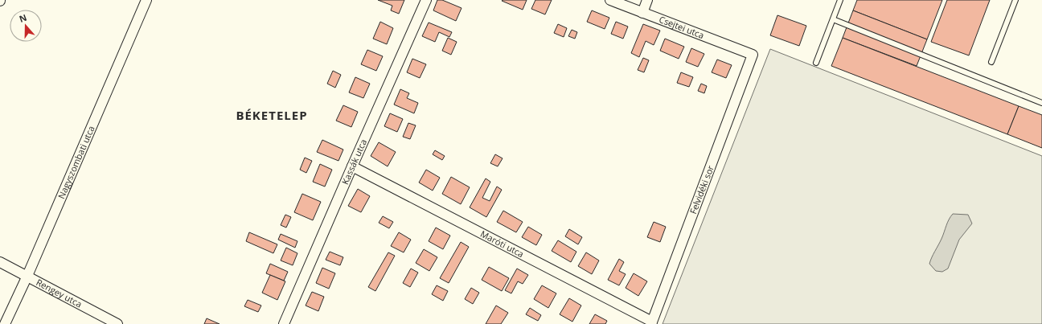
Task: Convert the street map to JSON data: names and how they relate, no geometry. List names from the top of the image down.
{
  "streets": {
    "street": [
      "Csejtei utca",
      "Kassák utca",
      "Nagyszombati utca",
      "Felvidéki sor",
      "Maróti utca",
      "Rengey utca"
    ]
  },
  "crossings": [
    ["Csejtei utca", "Felvidéki sor"],
    ["Kassák utca", "Maróti utca"],
    ["Nagyszombati utca", "Rengey utca"],
    ["Felvidéki sor", "Maróti utca"]
  ],
  "districts": ["BÉKETELEP"],
  "north": "top"
}
